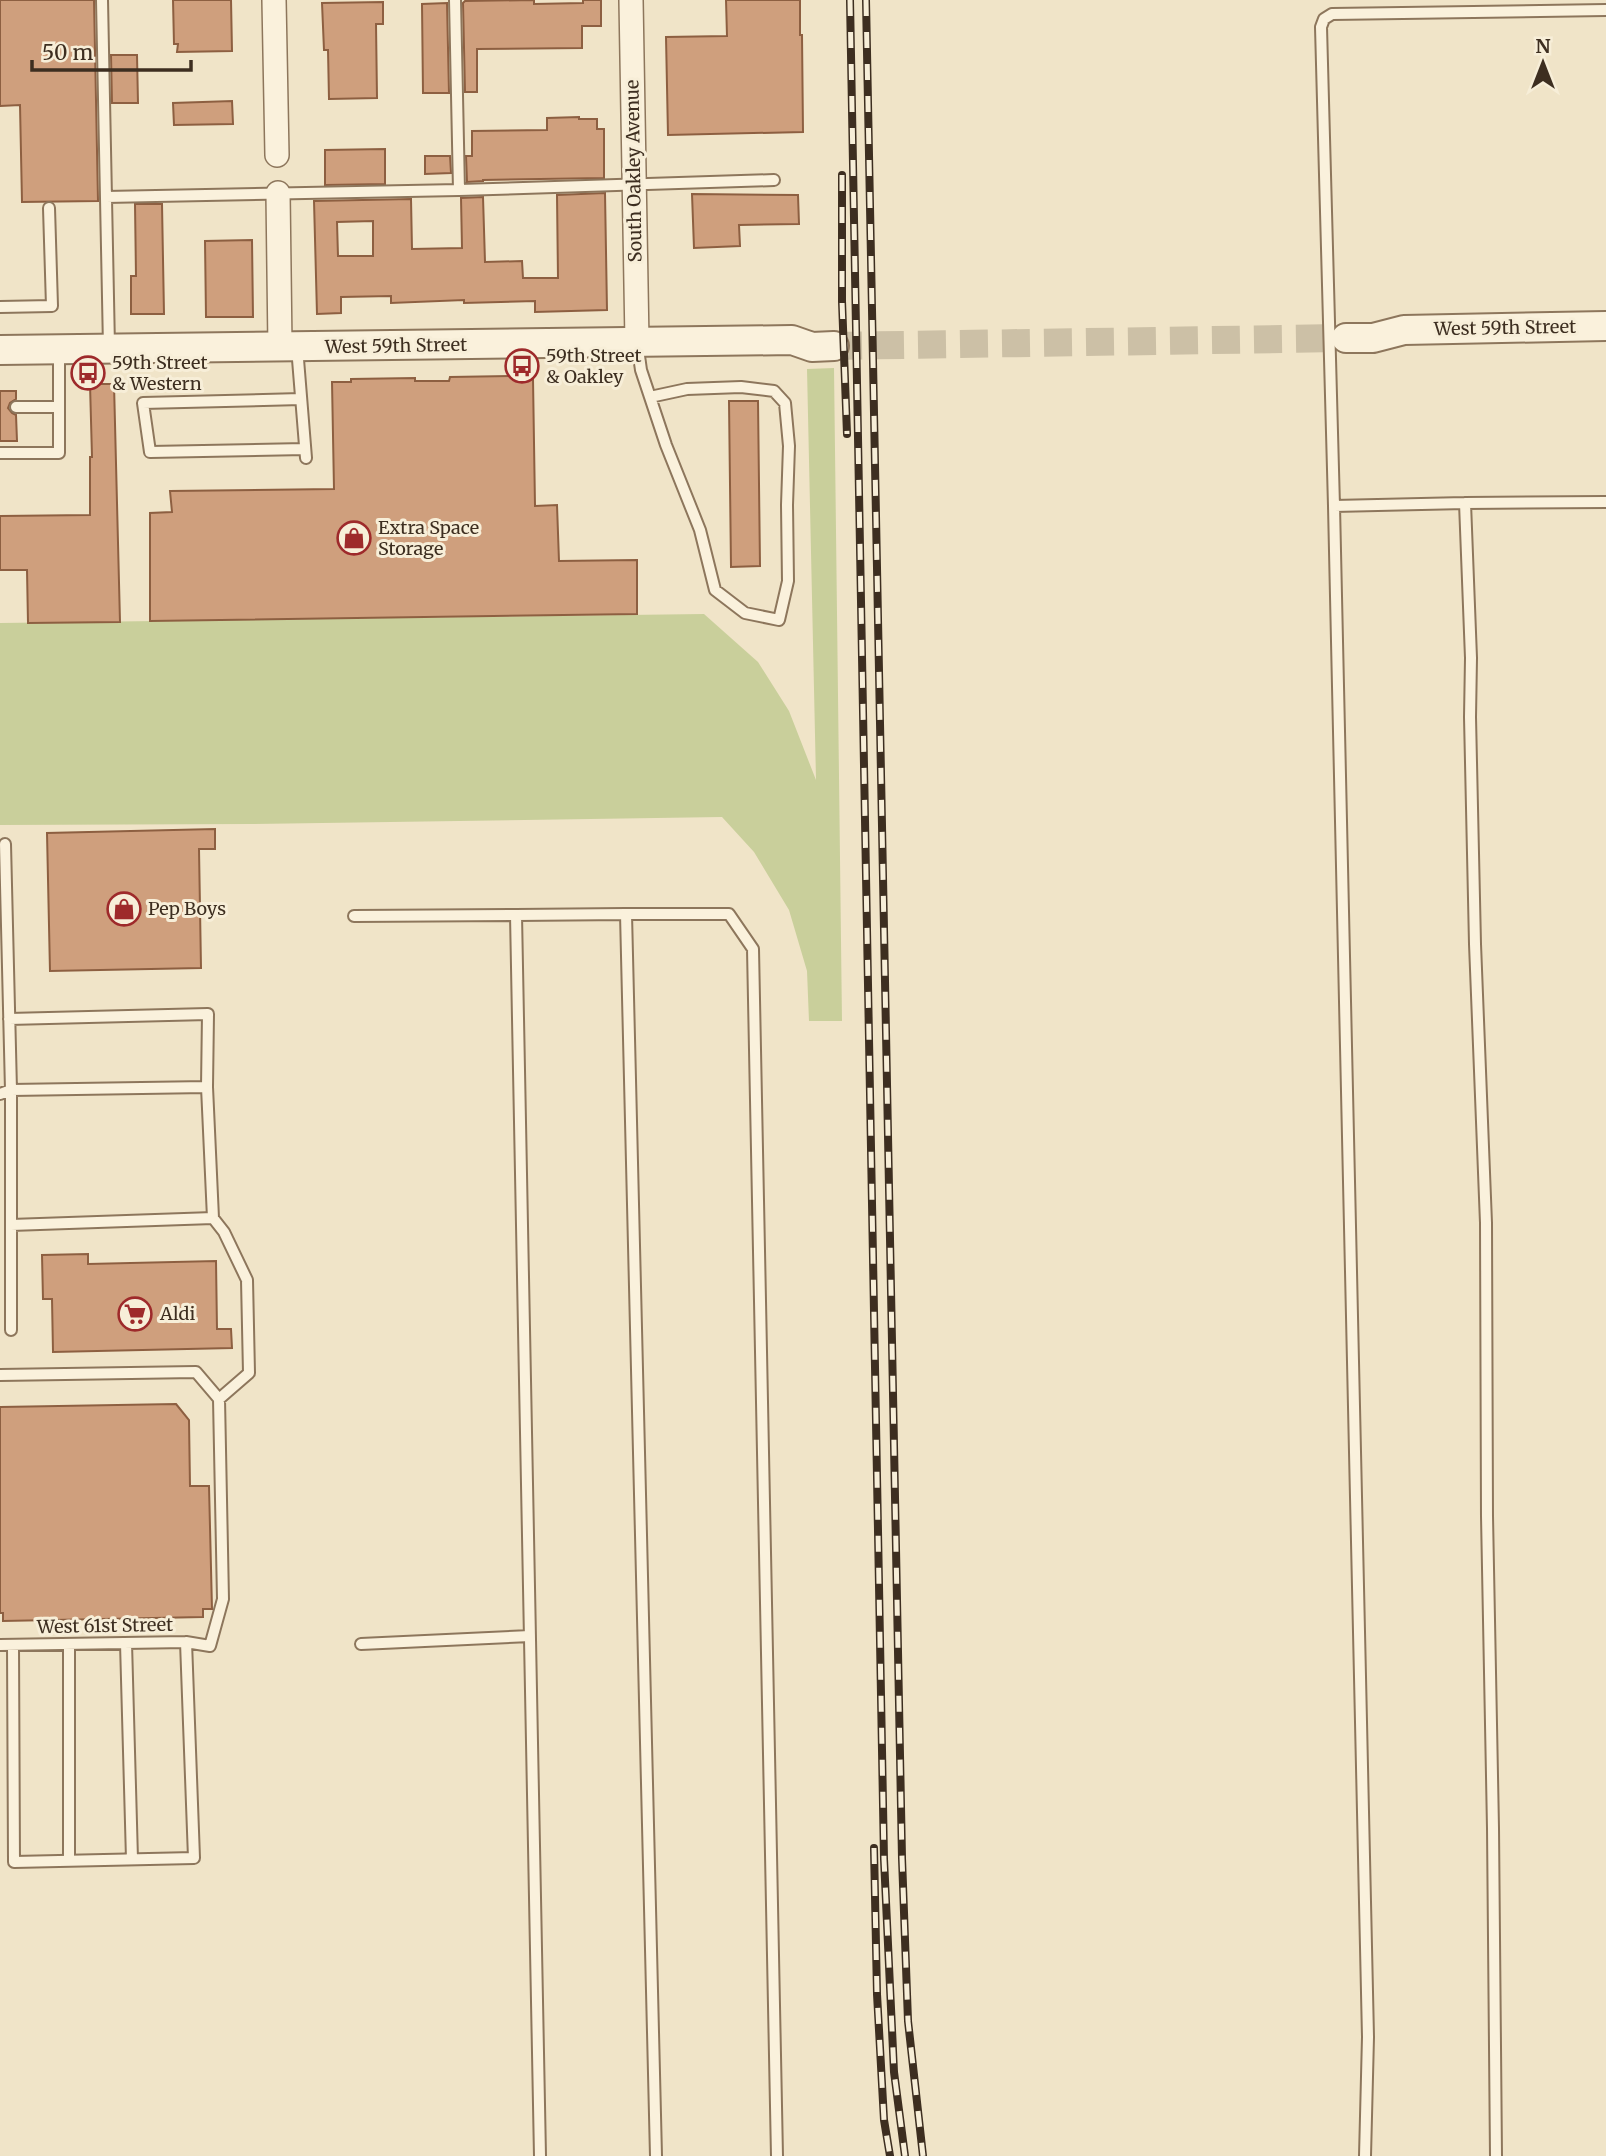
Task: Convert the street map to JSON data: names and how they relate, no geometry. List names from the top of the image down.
{
  "streets": {
    "street": ["South Oakley Avenue", "West 59th Street"],
    "lane": ["West 61st Street"]
  },
  "crossings": [
    ["South Oakley Avenue", "West 59th Street"]
  ],
  "places": {
    "bus stop": ["59th Street & Oakley", "59th Street & Western"],
    "shop": ["Extra Space Storage", "Pep Boys"],
    "supermarket": ["Aldi"]
  },
  "scale_bar": "50 m",
  "north": "top"
}
